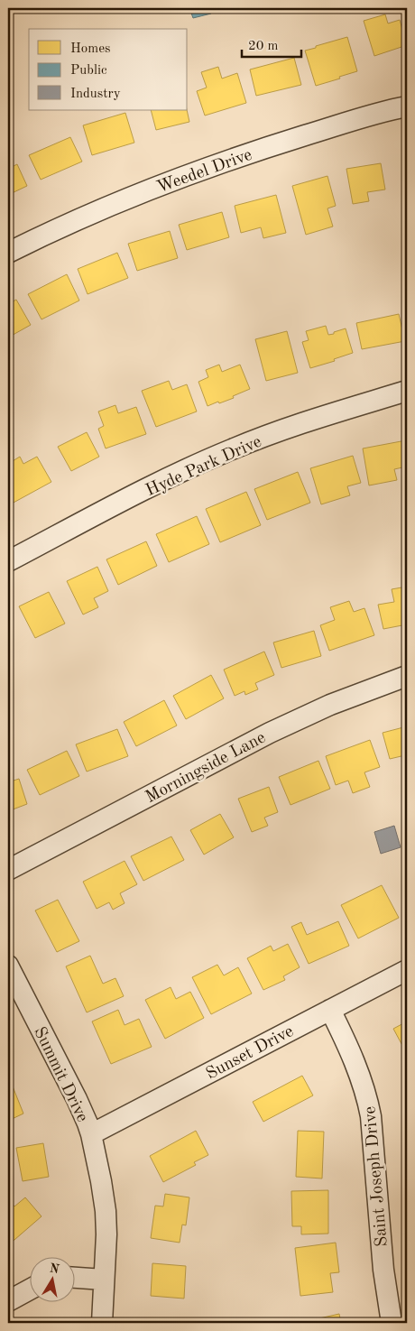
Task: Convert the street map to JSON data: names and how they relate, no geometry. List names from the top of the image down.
{
  "streets": {
    "street": [
      "Weedel Drive",
      "Hyde Park Drive",
      "Morningside Lane",
      "Sunset Drive",
      "Summit Drive",
      "Saint Joseph Drive"
    ]
  },
  "crossings": [
    ["Sunset Drive", "Summit Drive"],
    ["Sunset Drive", "Saint Joseph Drive"]
  ],
  "legend": ["Homes", "Public", "Industry"],
  "scale_bar": "20 m",
  "north": "top"
}
